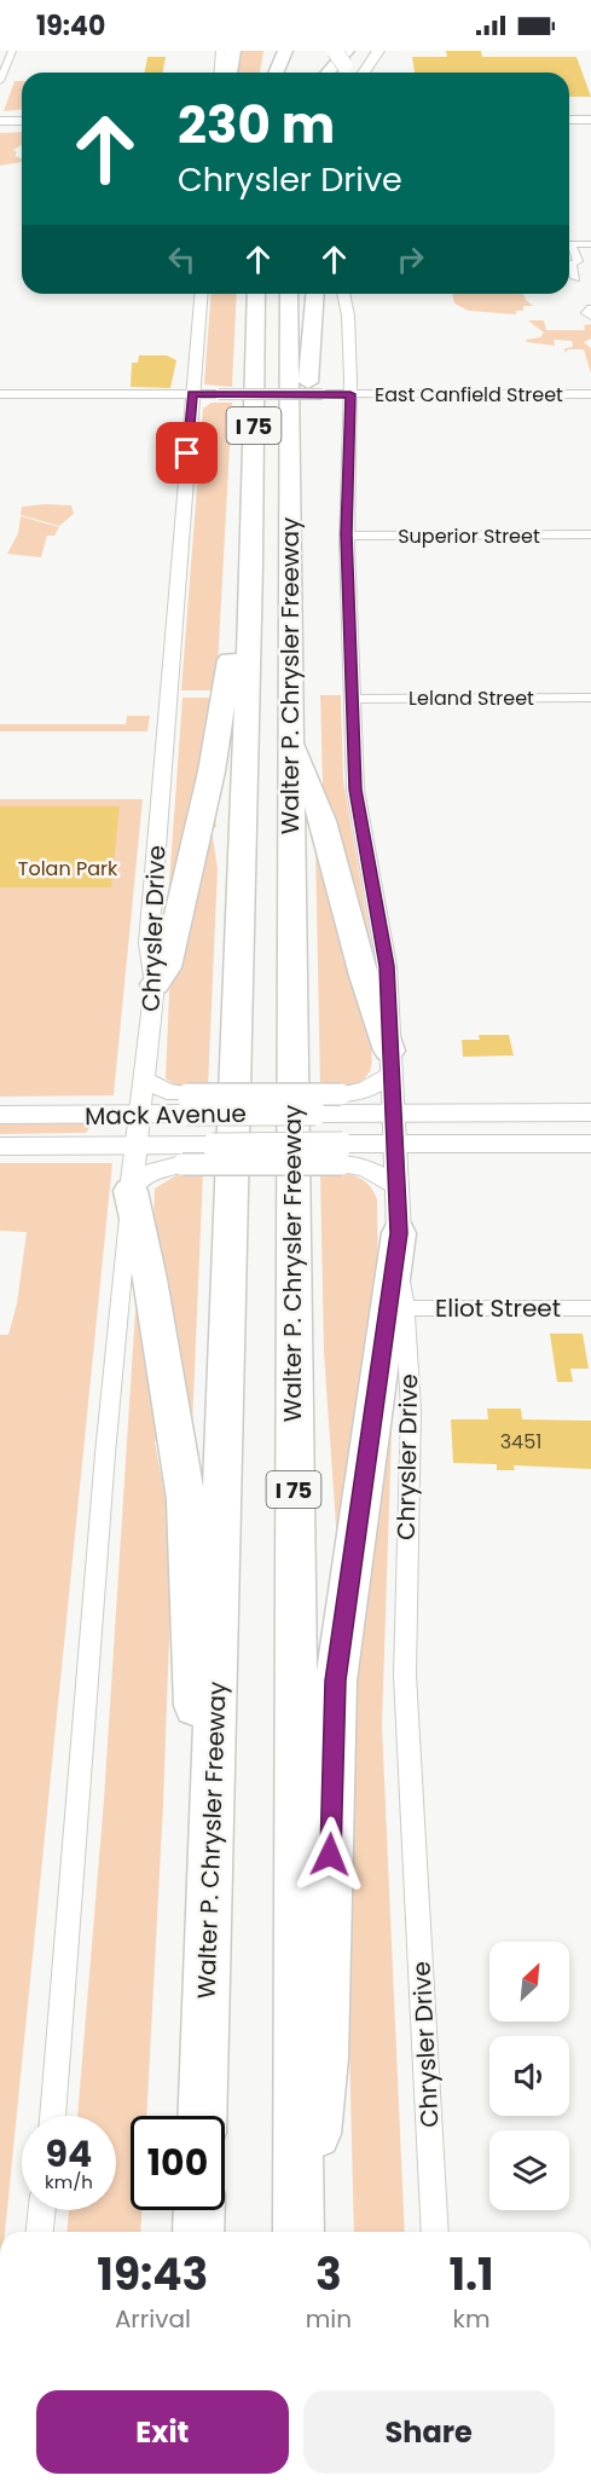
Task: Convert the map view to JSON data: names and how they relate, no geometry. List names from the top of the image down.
{
  "streets": {
    "highway": ["I 75", "Walter P. Chrysler Freeway"],
    "main road": ["Mack Avenue"],
    "street": [
      "East Canfield Street",
      "Superior Street",
      "Leland Street",
      "Chrysler Drive",
      "Eliot Street"
    ]
  },
  "crossings": [
    ["East Canfield Street", "Chrysler Drive"],
    ["Superior Street", "Chrysler Drive"],
    ["Leland Street", "Chrysler Drive"],
    ["Chrysler Drive", "Mack Avenue"],
    ["Chrysler Drive", "Eliot Street"]
  ],
  "parks": ["Tolan Park"],
  "house_numbers": ["3451"],
  "north": "top right",
  "page": {
    "status": "19:40",
    "turn": ["230 m", "Chrysler Drive"],
    "speed": "94 km/h",
    "limit": "100",
    "eta": [
      "19:43",
      "Arrival",
      "3",
      "min",
      "1.1",
      "km"
    ],
    "buttons": ["Exit", "Share"]
  }
}
